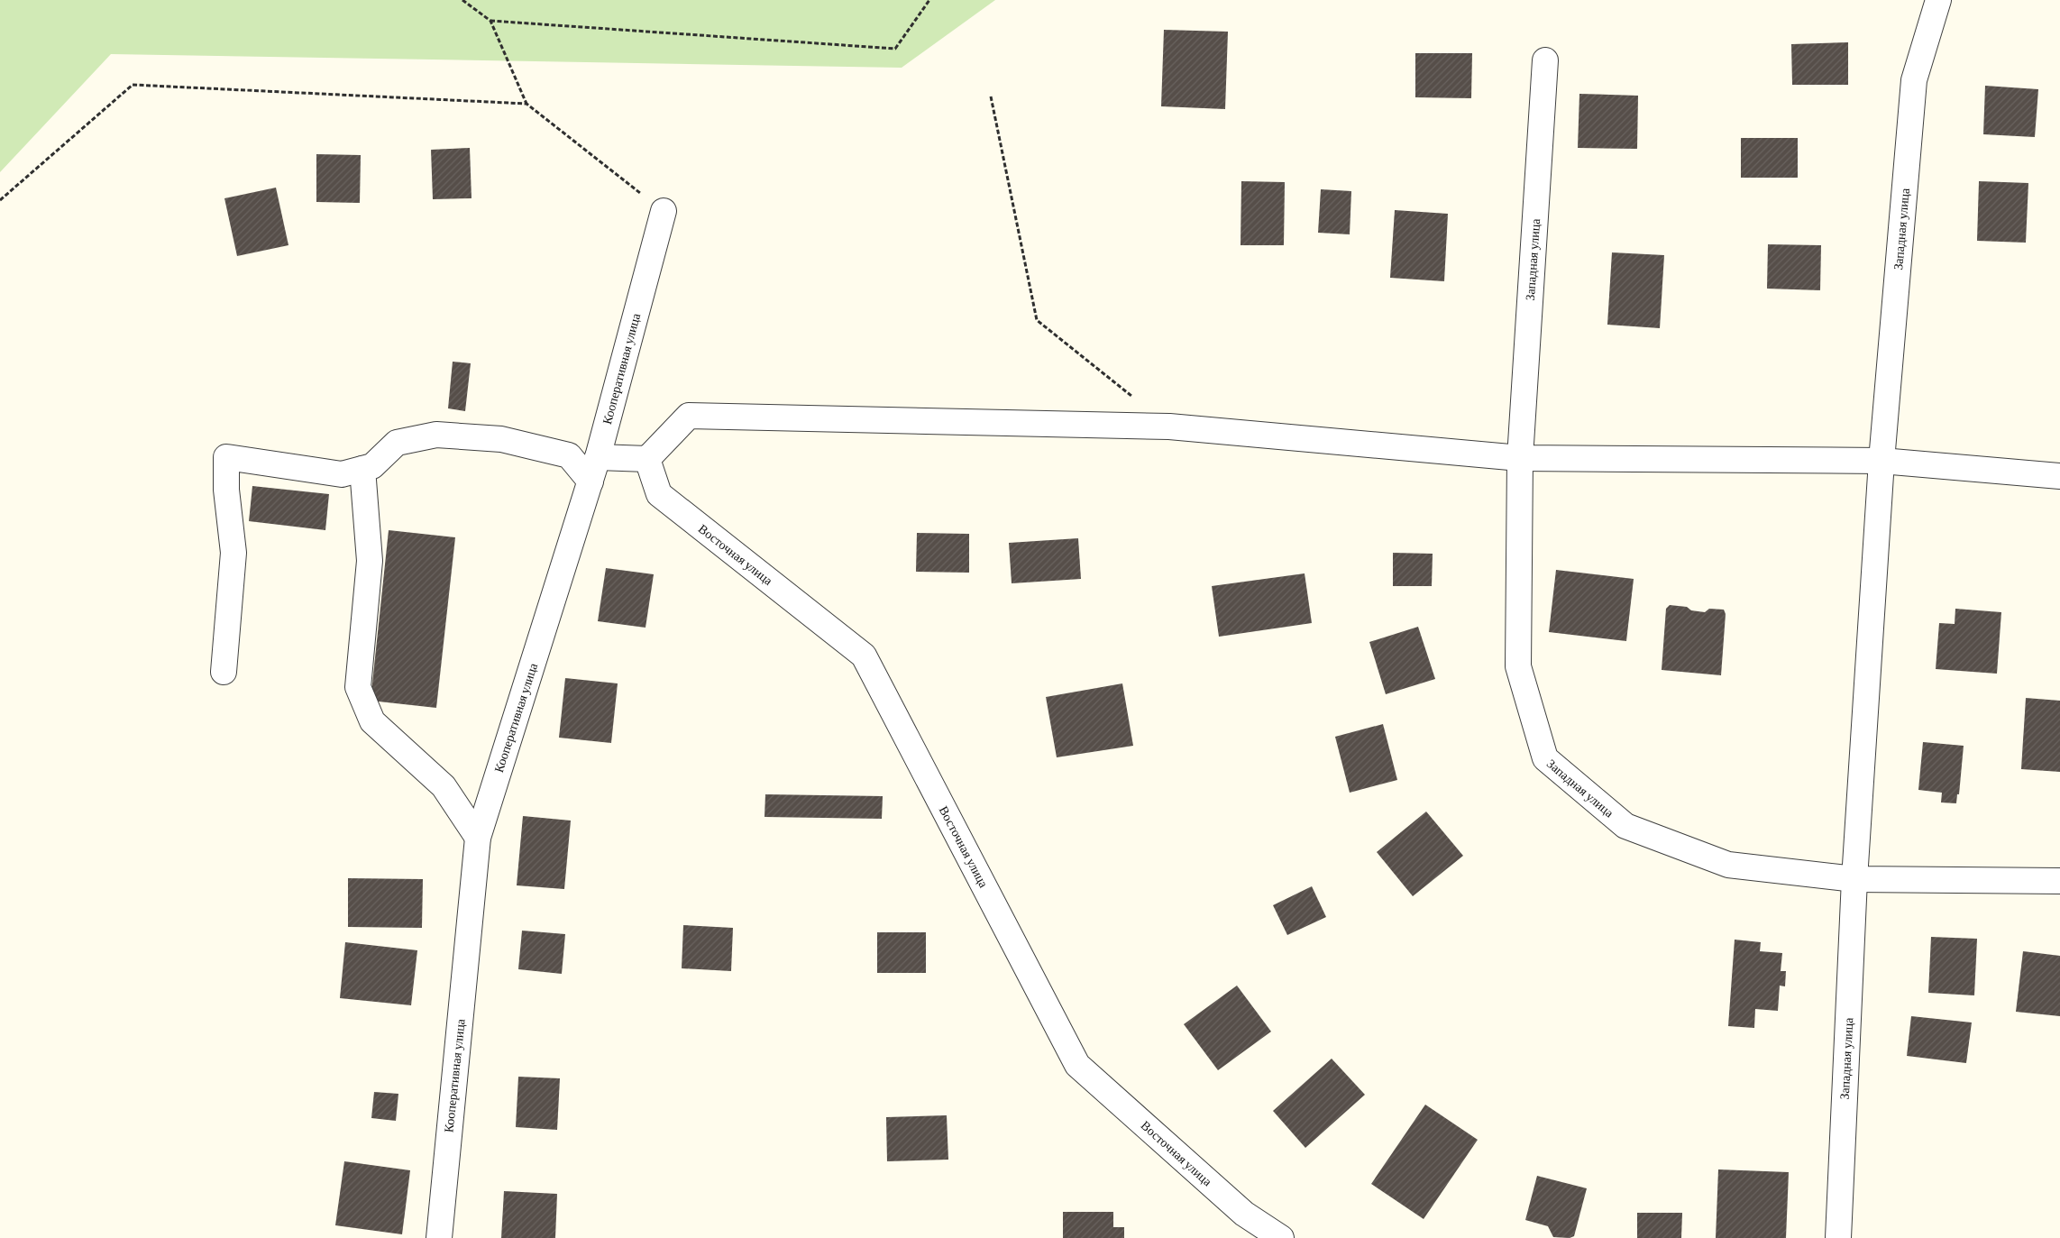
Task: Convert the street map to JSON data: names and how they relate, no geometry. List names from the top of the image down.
{
  "streets": {
    "street": ["Западная улица", "Кооперативная улица", "Восточная улица"]
  }
}
